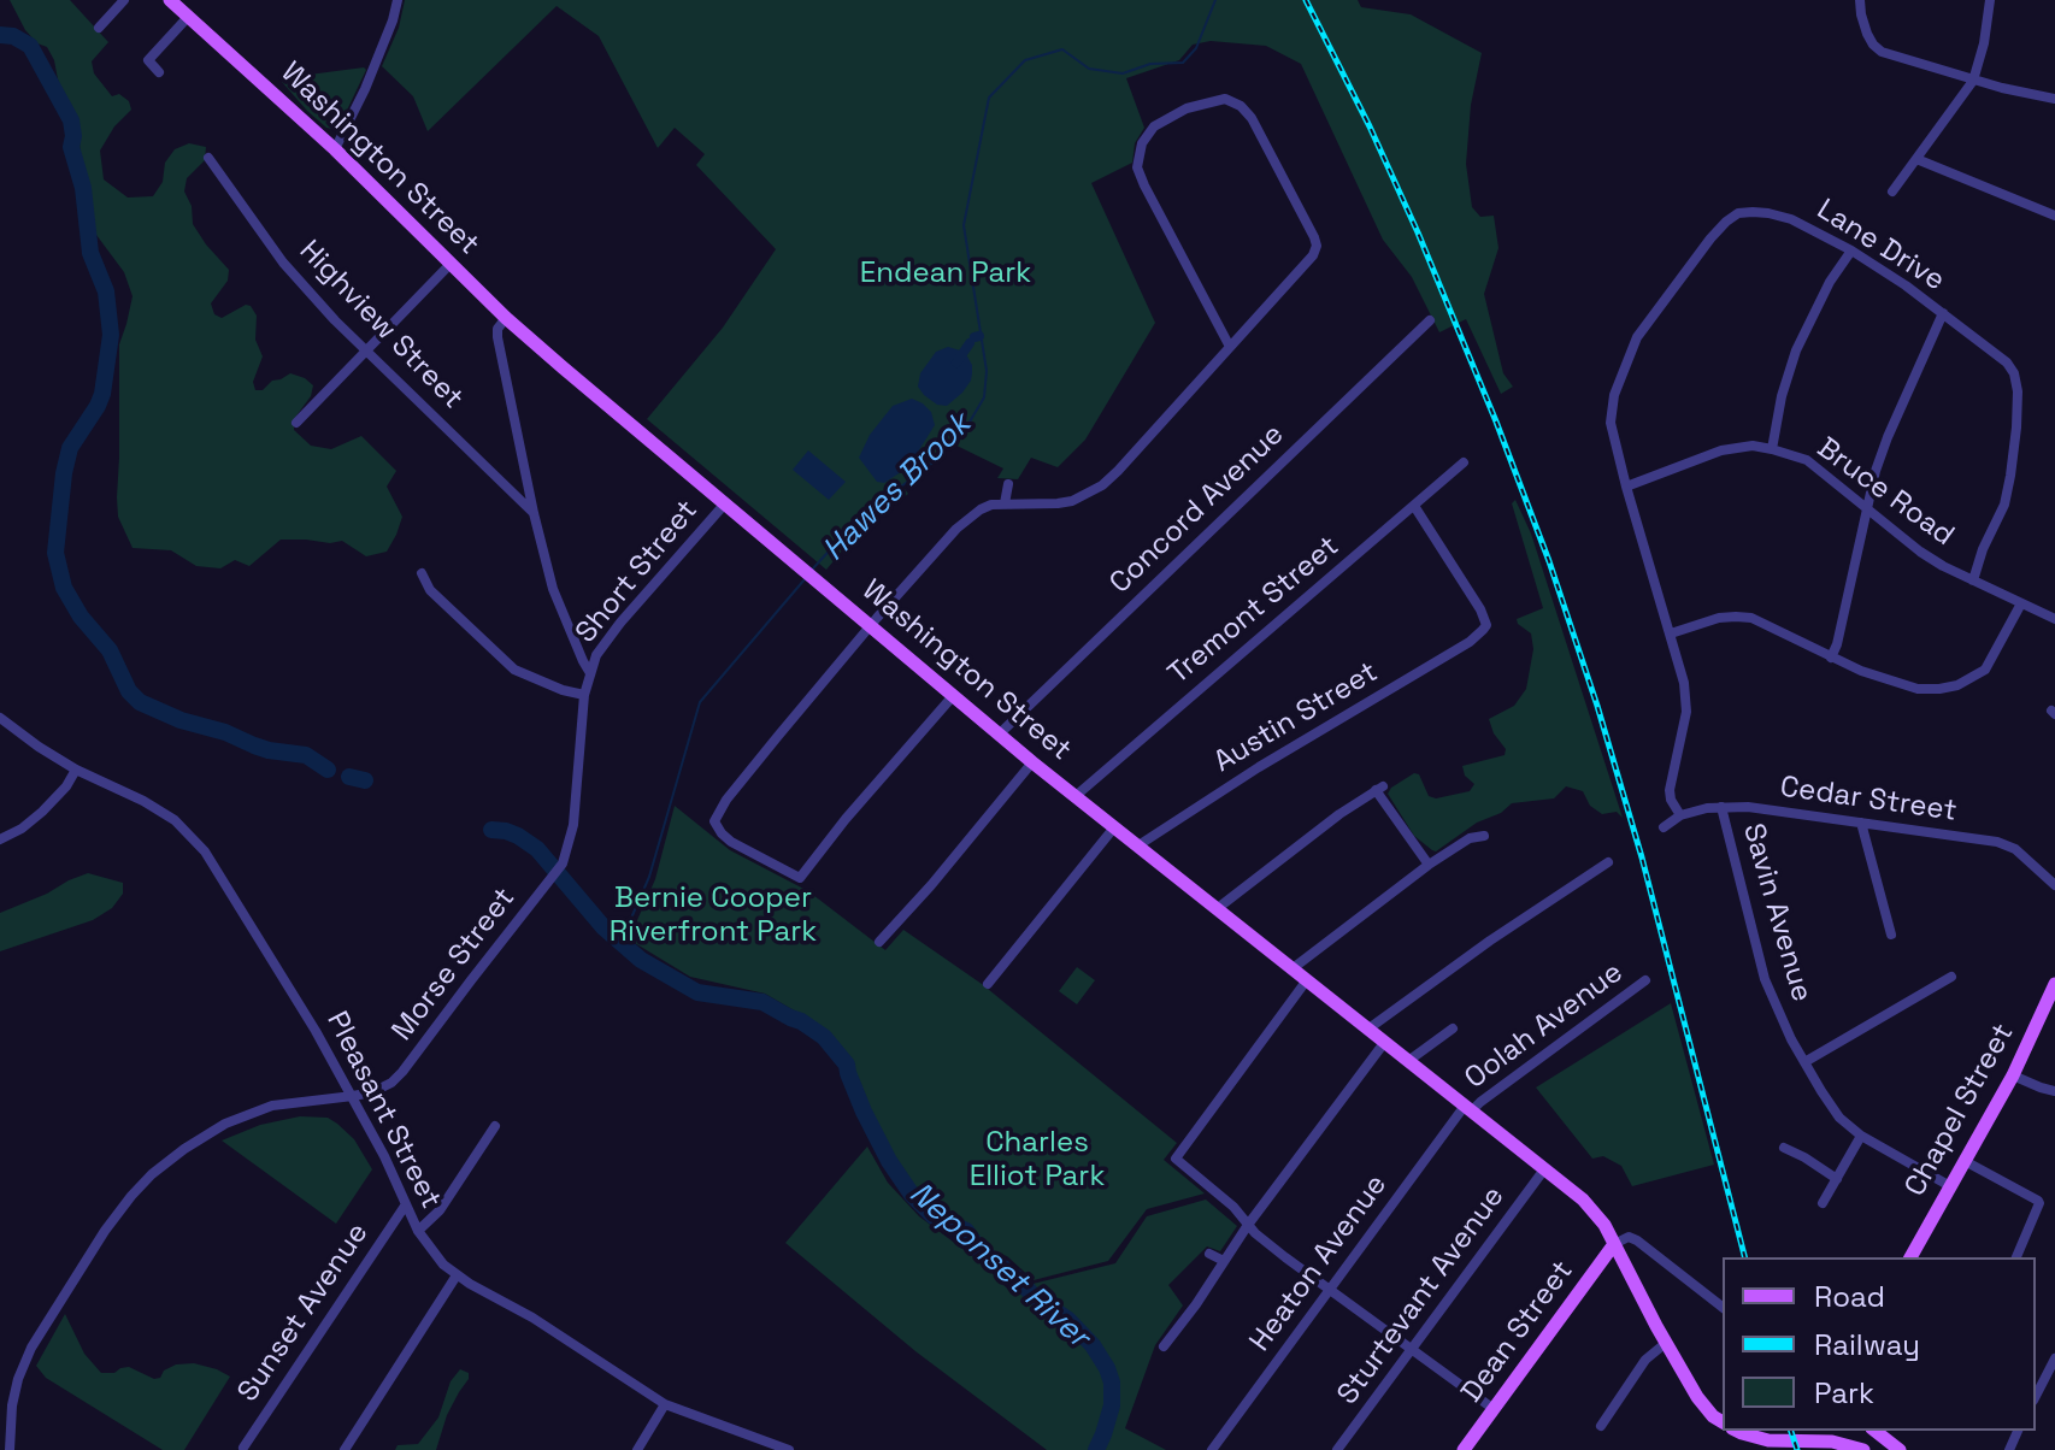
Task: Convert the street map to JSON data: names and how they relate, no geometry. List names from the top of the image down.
{
  "streets": {
    "main road": ["Washington Street", "Chapel Street", "Dean Street"],
    "street": [
      "Lane Drive",
      "Highview Street",
      "Bruce Road",
      "Concord Avenue",
      "Short Street",
      "Tremont Street",
      "Austin Street",
      "Cedar Street",
      "Savin Avenue",
      "Morse Street",
      "Oolah Avenue",
      "Pleasant Street",
      "Heaton Avenue",
      "Sturtevant Avenue",
      "Sunset Avenue"
    ]
  },
  "crossings": [
    ["Washington Street", "Concord Avenue"],
    ["Washington Street", "Short Street"],
    ["Washington Street", "Tremont Street"],
    ["Washington Street", "Austin Street"],
    ["Washington Street", "Oolah Avenue"],
    ["Washington Street", "Heaton Avenue"],
    ["Washington Street", "Sturtevant Avenue"],
    ["Washington Street", "Dean Street"],
    ["Lane Drive", "Bruce Road"],
    ["Lane Drive", "Cedar Street"],
    ["Short Street", "Morse Street"],
    ["Tremont Street", "Austin Street"],
    ["Cedar Street", "Savin Avenue"],
    ["Savin Avenue", "Chapel Street"],
    ["Morse Street", "Pleasant Street"],
    ["Oolah Avenue", "Heaton Avenue"],
    ["Pleasant Street", "Sunset Avenue"]
  ],
  "water": ["Hawes Brook", "Neponset River"],
  "parks": ["Endean Park", "Bernie Cooper Riverfront Park", "Charles Elliot Park"],
  "legend": ["Road", "Railway", "Park"]
}
